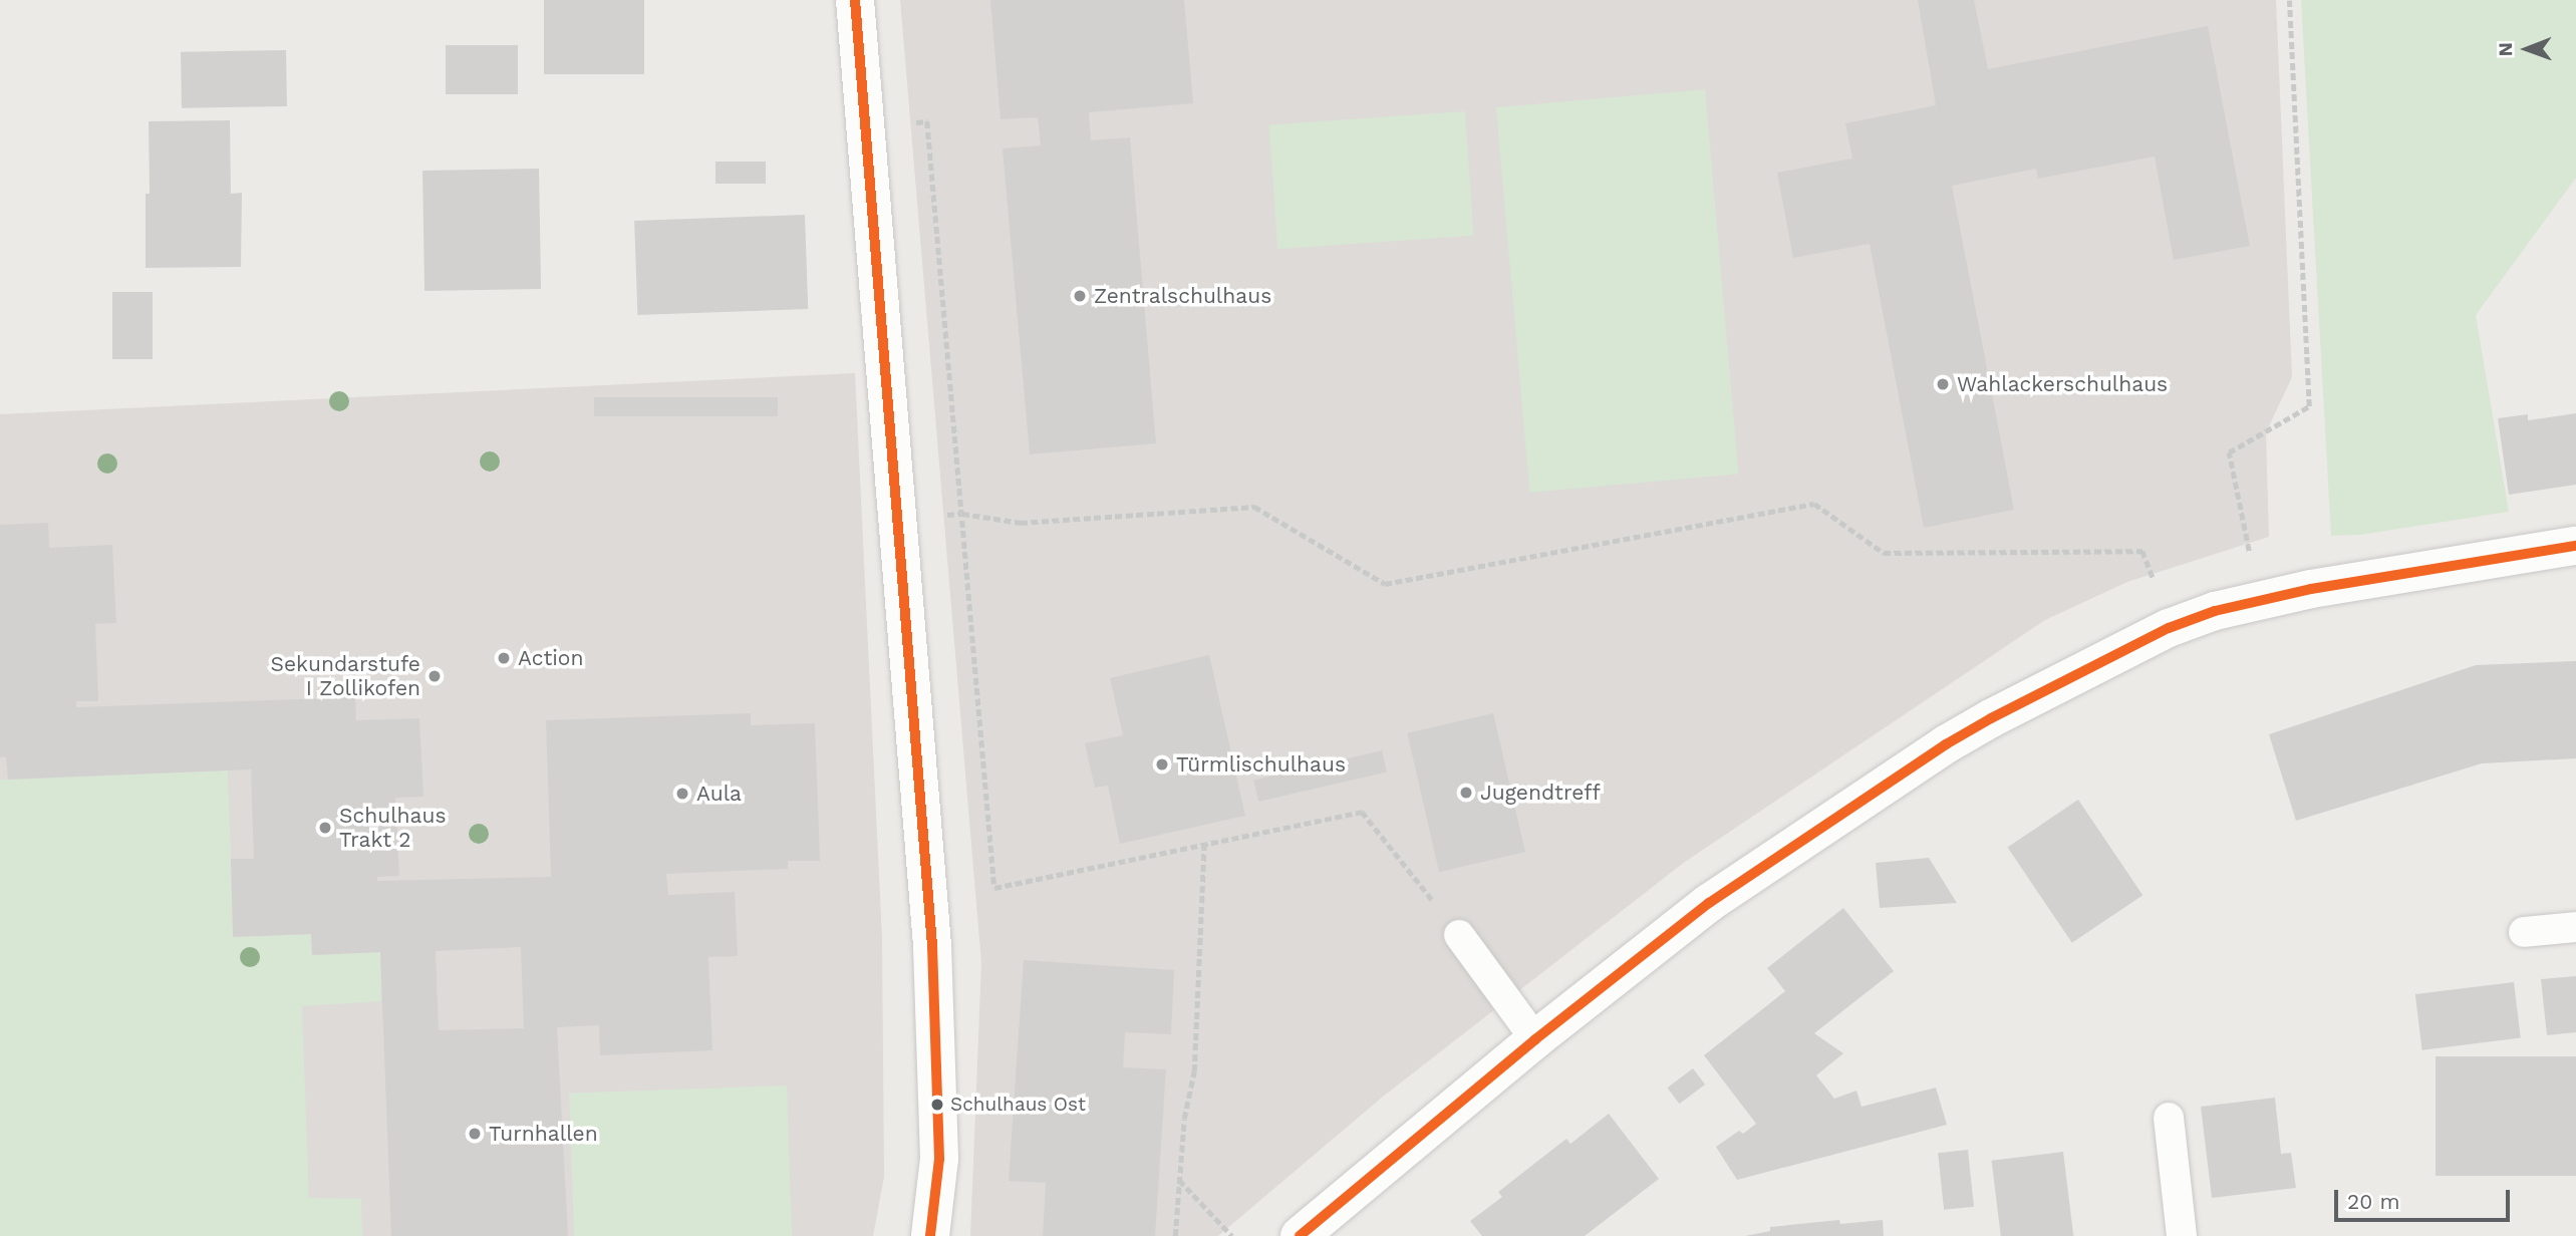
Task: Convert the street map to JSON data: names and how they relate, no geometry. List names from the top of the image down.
{
  "places": [
    "Zentralschulhaus",
    "Wahlackerschulhaus",
    "Action",
    "Sekundarstufe I Zollikofen",
    "Türmlischulhaus",
    "Jugendtreff",
    "Aula",
    "Schulhaus Trakt 2",
    "Schulhaus Ost",
    "Turnhallen"
  ],
  "scale_bar": "20 m",
  "north": "left"
}
